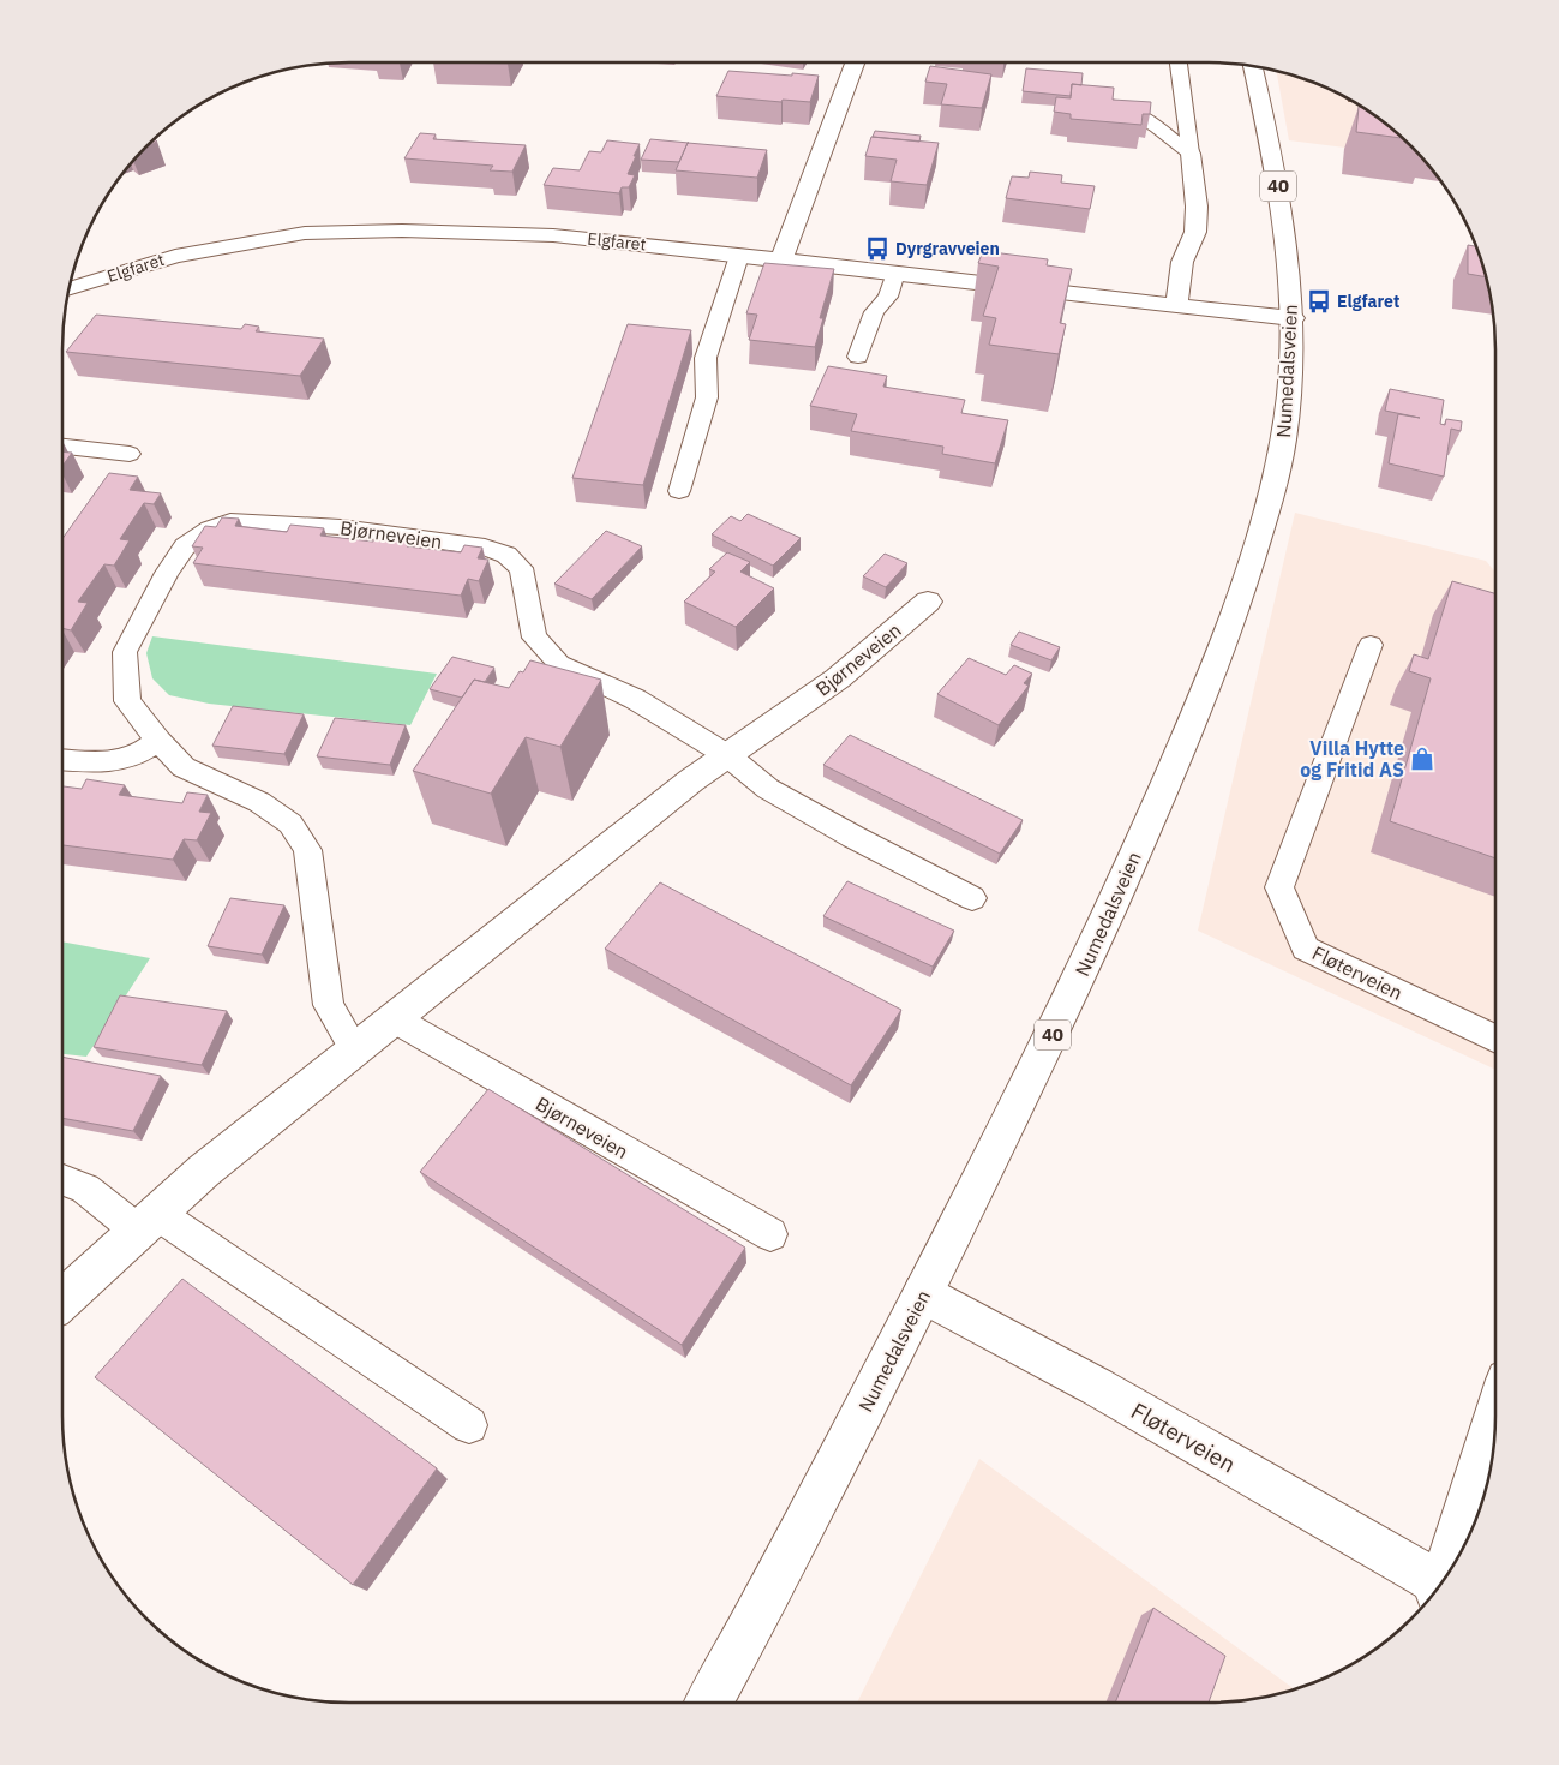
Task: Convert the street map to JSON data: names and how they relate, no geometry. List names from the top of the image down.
{
  "streets": {
    "street": [
      "40",
      "Elgfaret",
      "Numedalsveien",
      "Bjørneveien",
      "Fløterveien"
    ]
  },
  "crossings": [
    ["Elgfaret", "Numedalsveien"],
    ["Numedalsveien", "Fløterveien"]
  ],
  "places": {
    "bus stop": ["Dyrgravveien", "Elgfaret"],
    "shop": ["Villa Hytte og Fritid AS"]
  }
}
